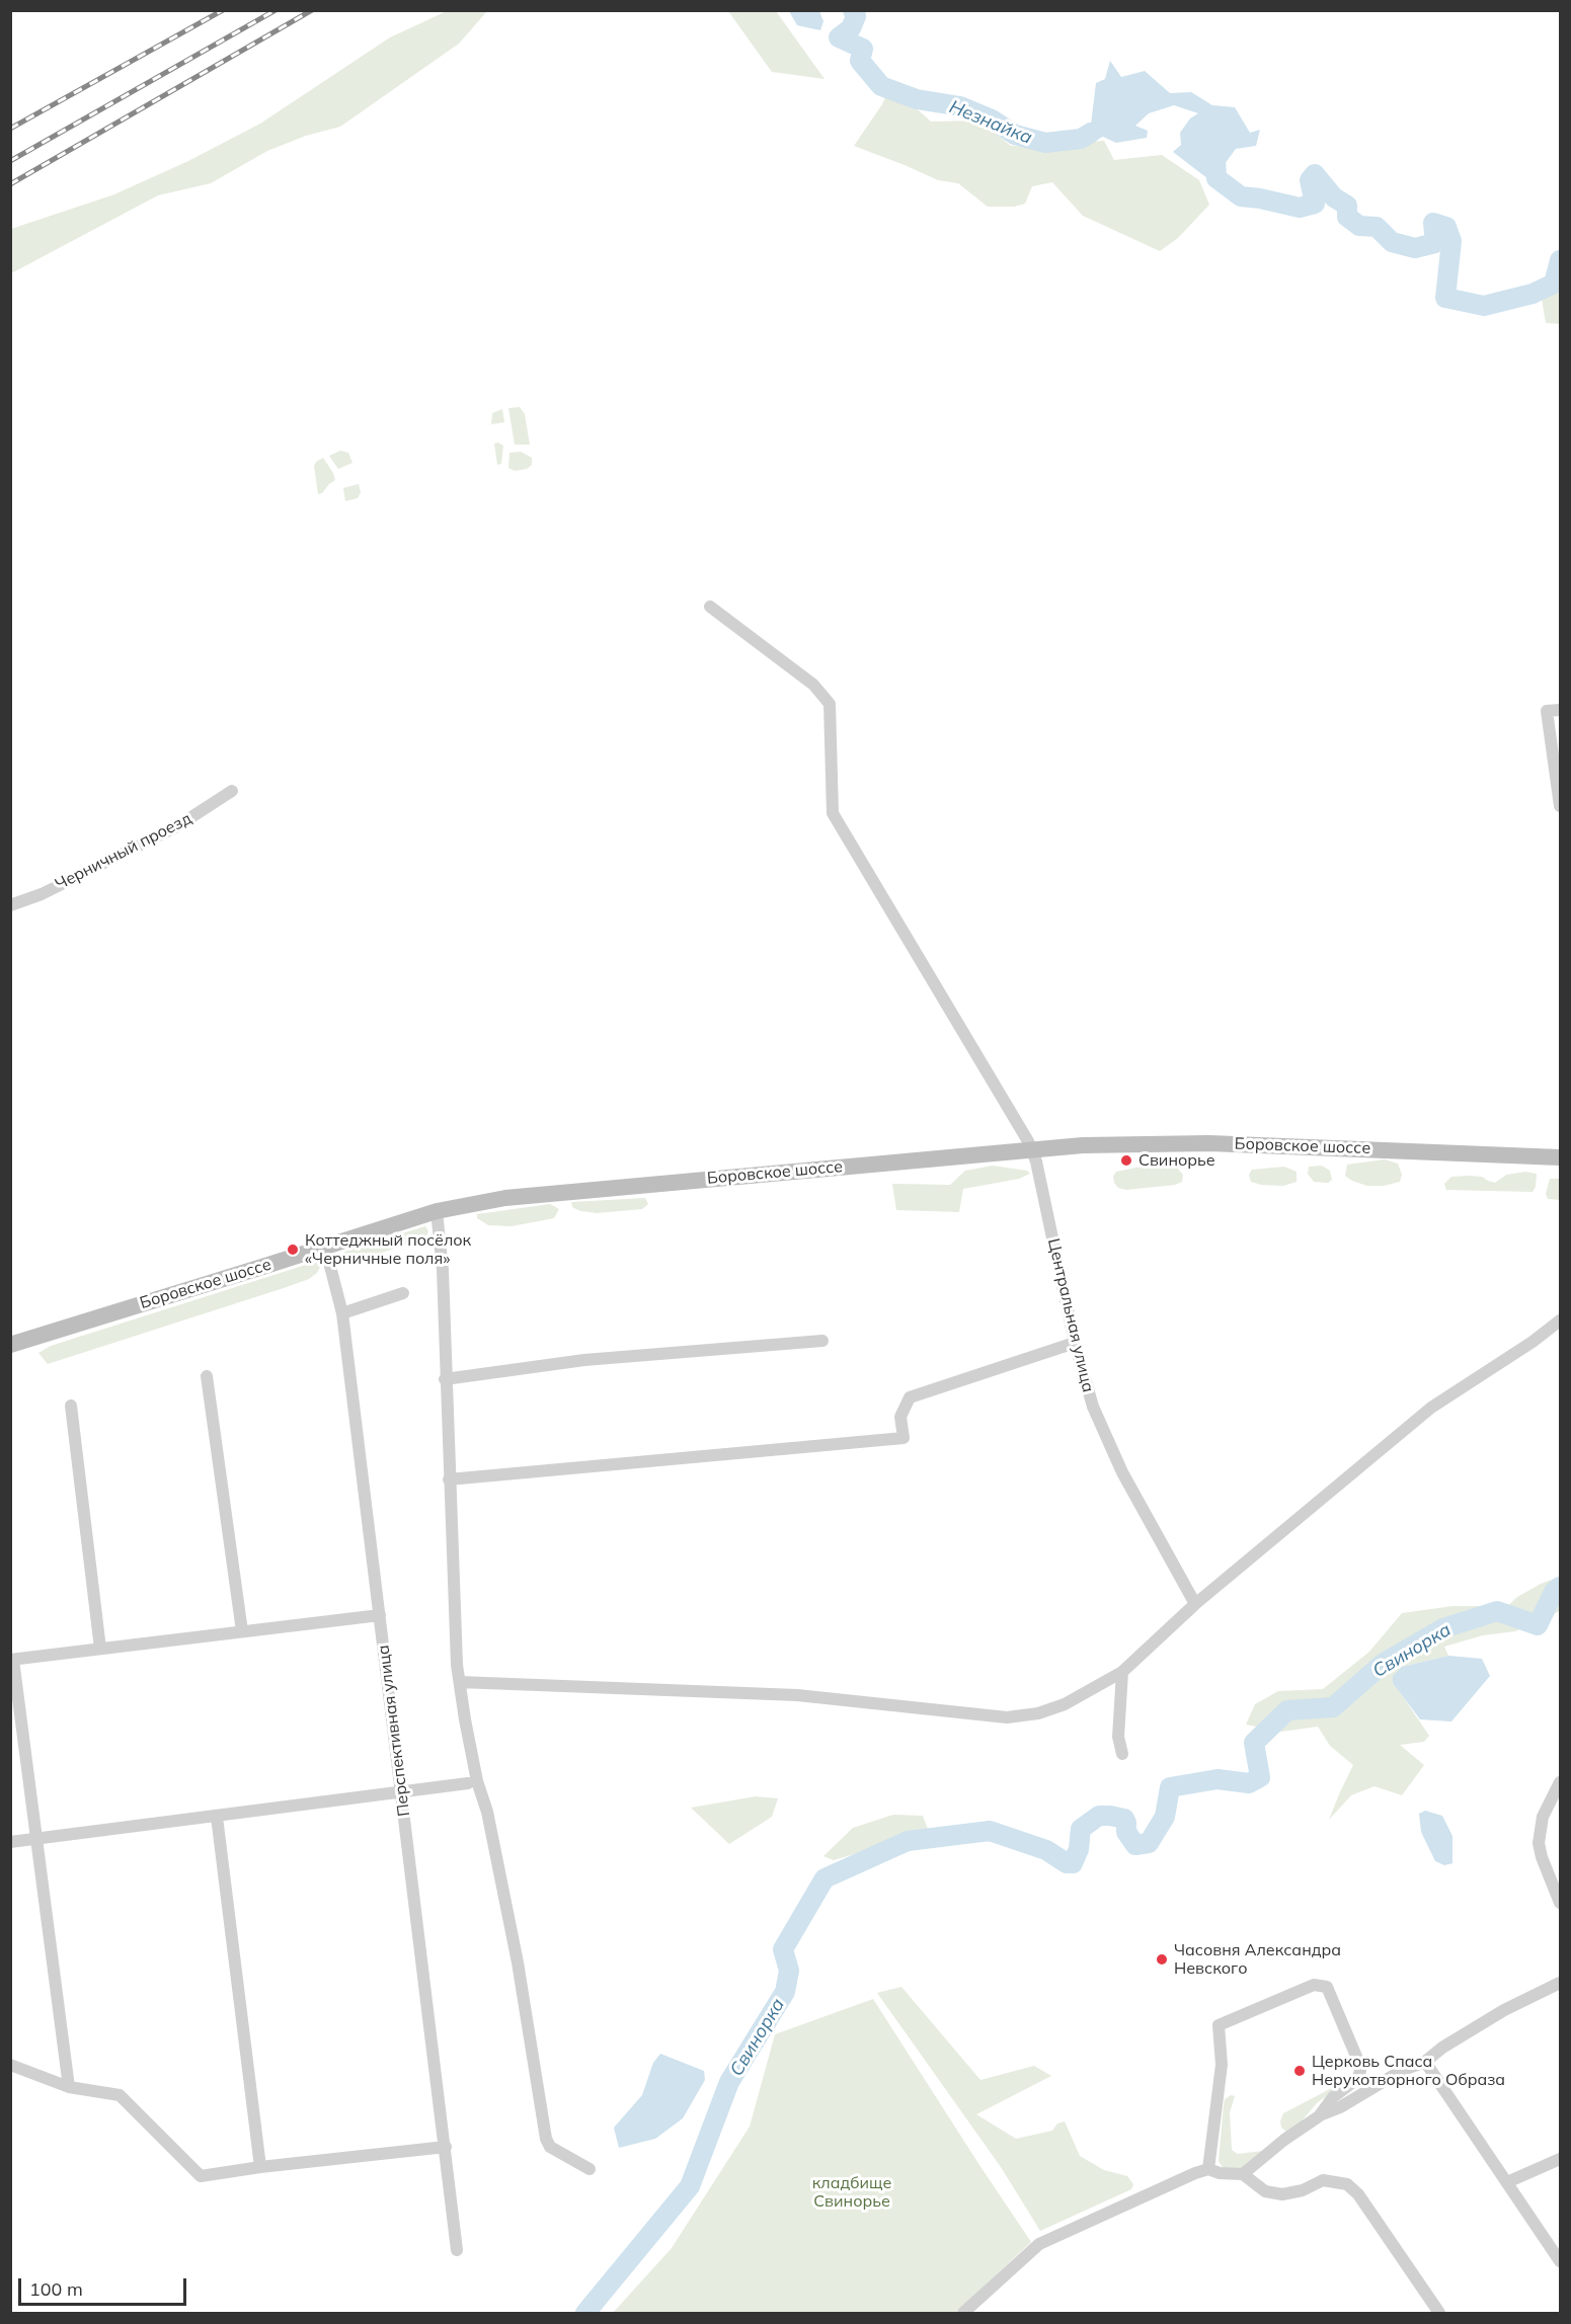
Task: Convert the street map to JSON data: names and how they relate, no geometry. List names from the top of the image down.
{
  "streets": {
    "main road": ["Боровское шоссе"],
    "street": ["Черничный проезд", "Центральная улица", "Перспективная улица"]
  },
  "crossings": [
    ["Боровское шоссе", "Центральная улица"],
    ["Боровское шоссе", "Перспективная улица"]
  ],
  "water": ["Незнайка", "Свинорка"],
  "parks": ["кладбище Свинорье"],
  "places": [
    "Свинорье",
    "Коттеджный посёлок «Черничные поля»",
    "Часовня Александра Невского",
    "Церковь Спаса Нерукотворного Образа"
  ],
  "scale_bar": "100 m"
}
